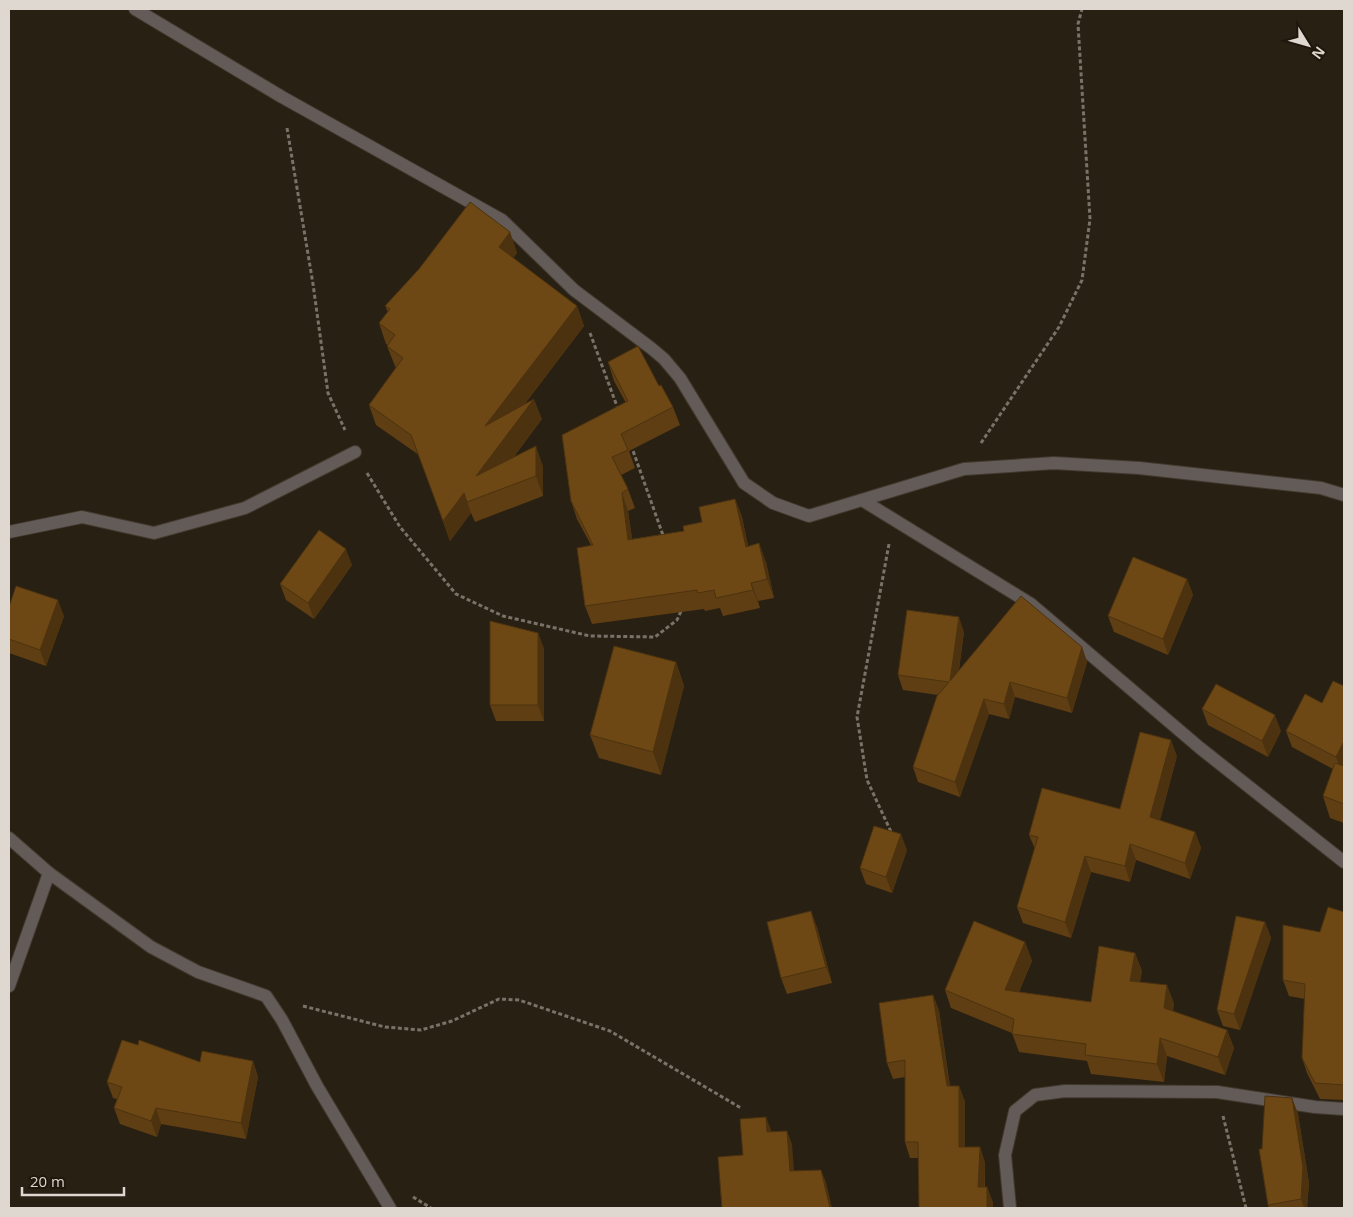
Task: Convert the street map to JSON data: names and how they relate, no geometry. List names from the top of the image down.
{
  "scale_bar": "20 m",
  "north": "bottom right"
}
